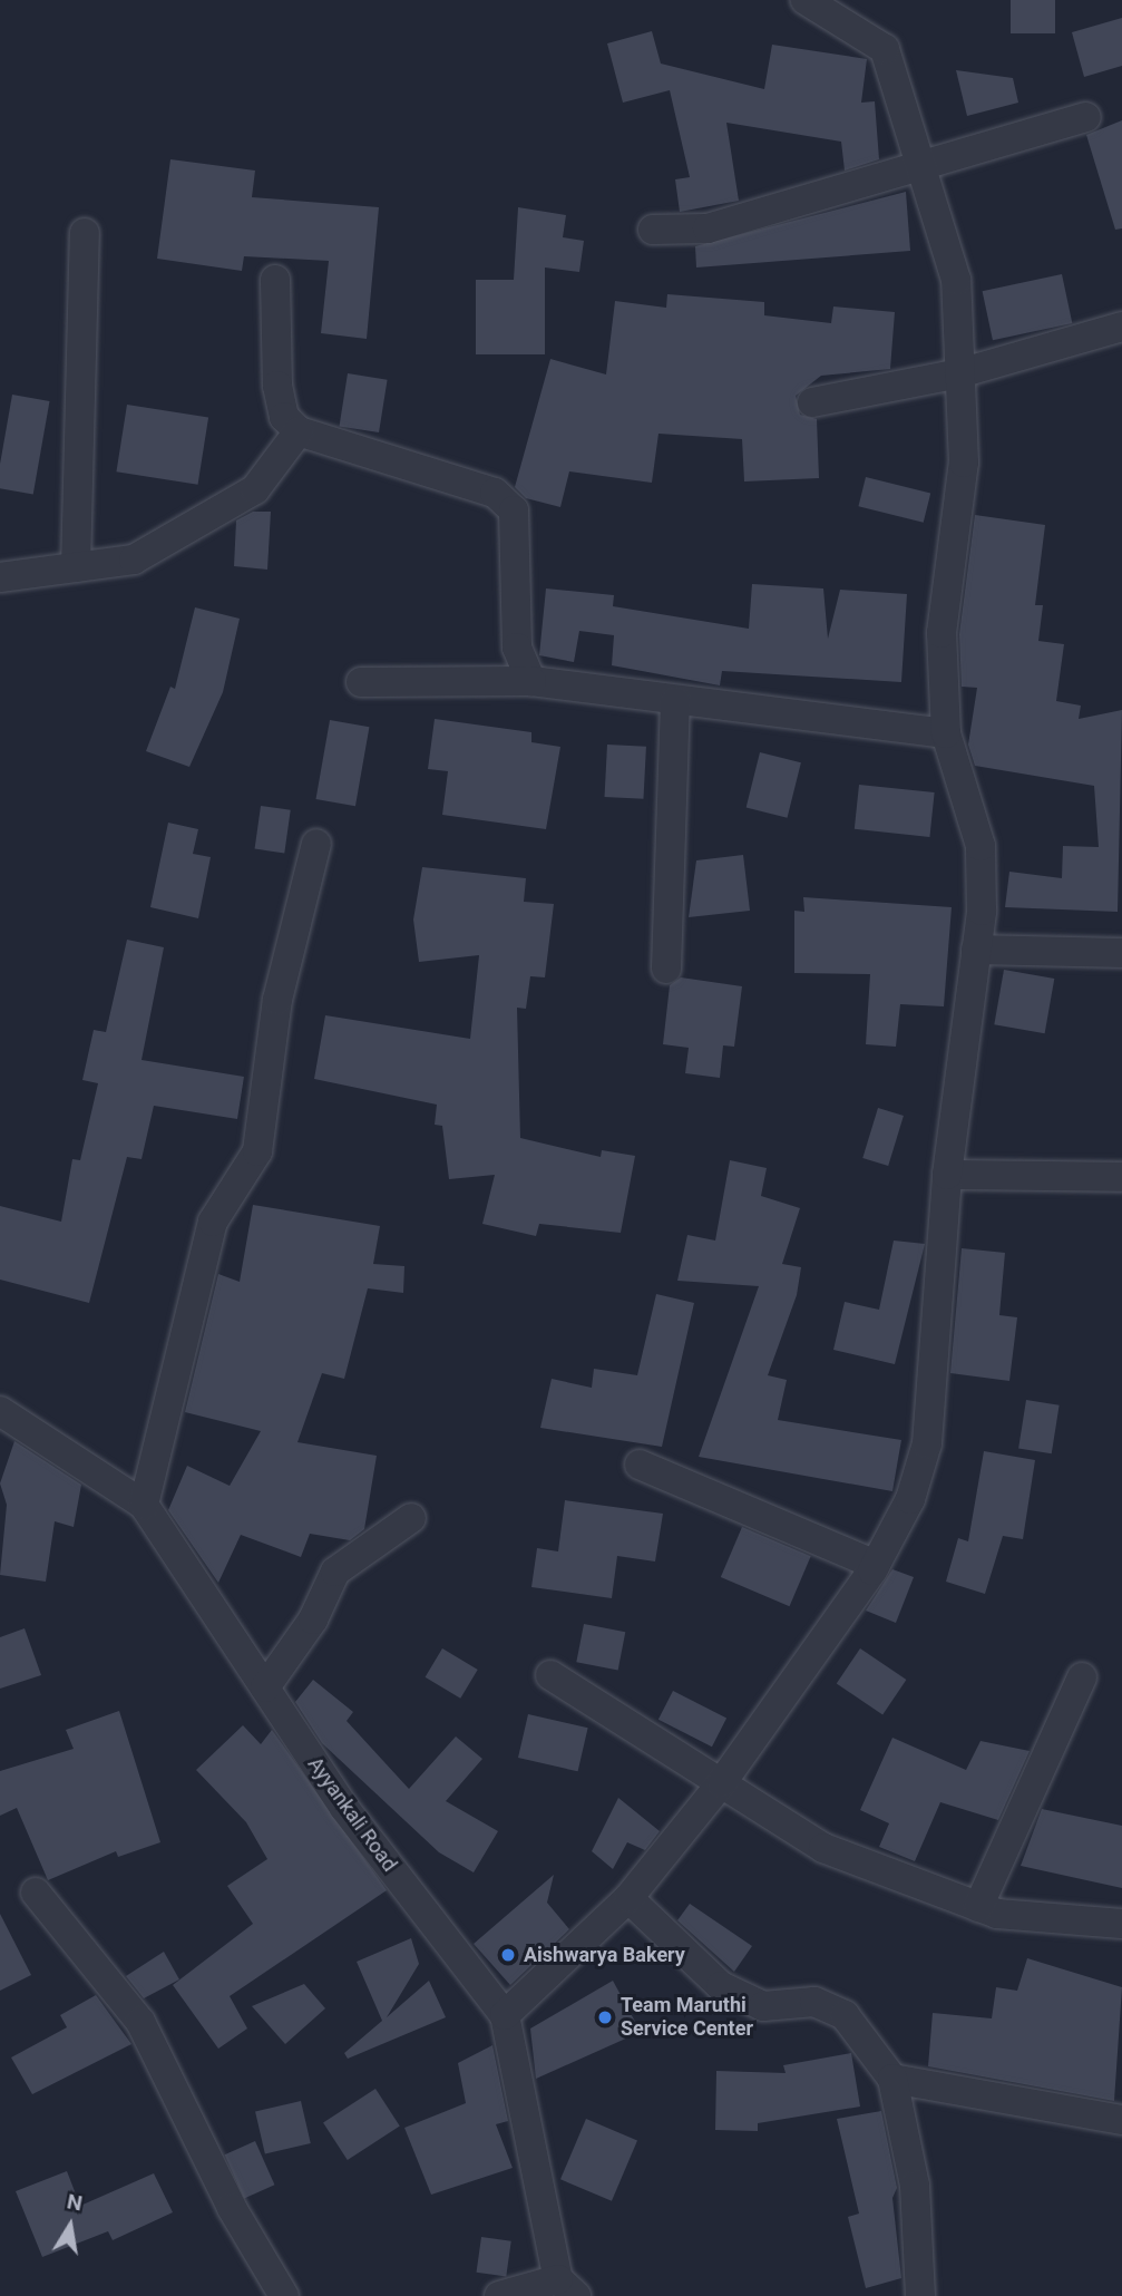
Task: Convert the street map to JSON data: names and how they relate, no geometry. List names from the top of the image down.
{
  "streets": {
    "street": ["Ayyankali Road"]
  },
  "places": ["Aishwarya Bakery", "Team Maruthi Service Center"],
  "north": "top"
}
